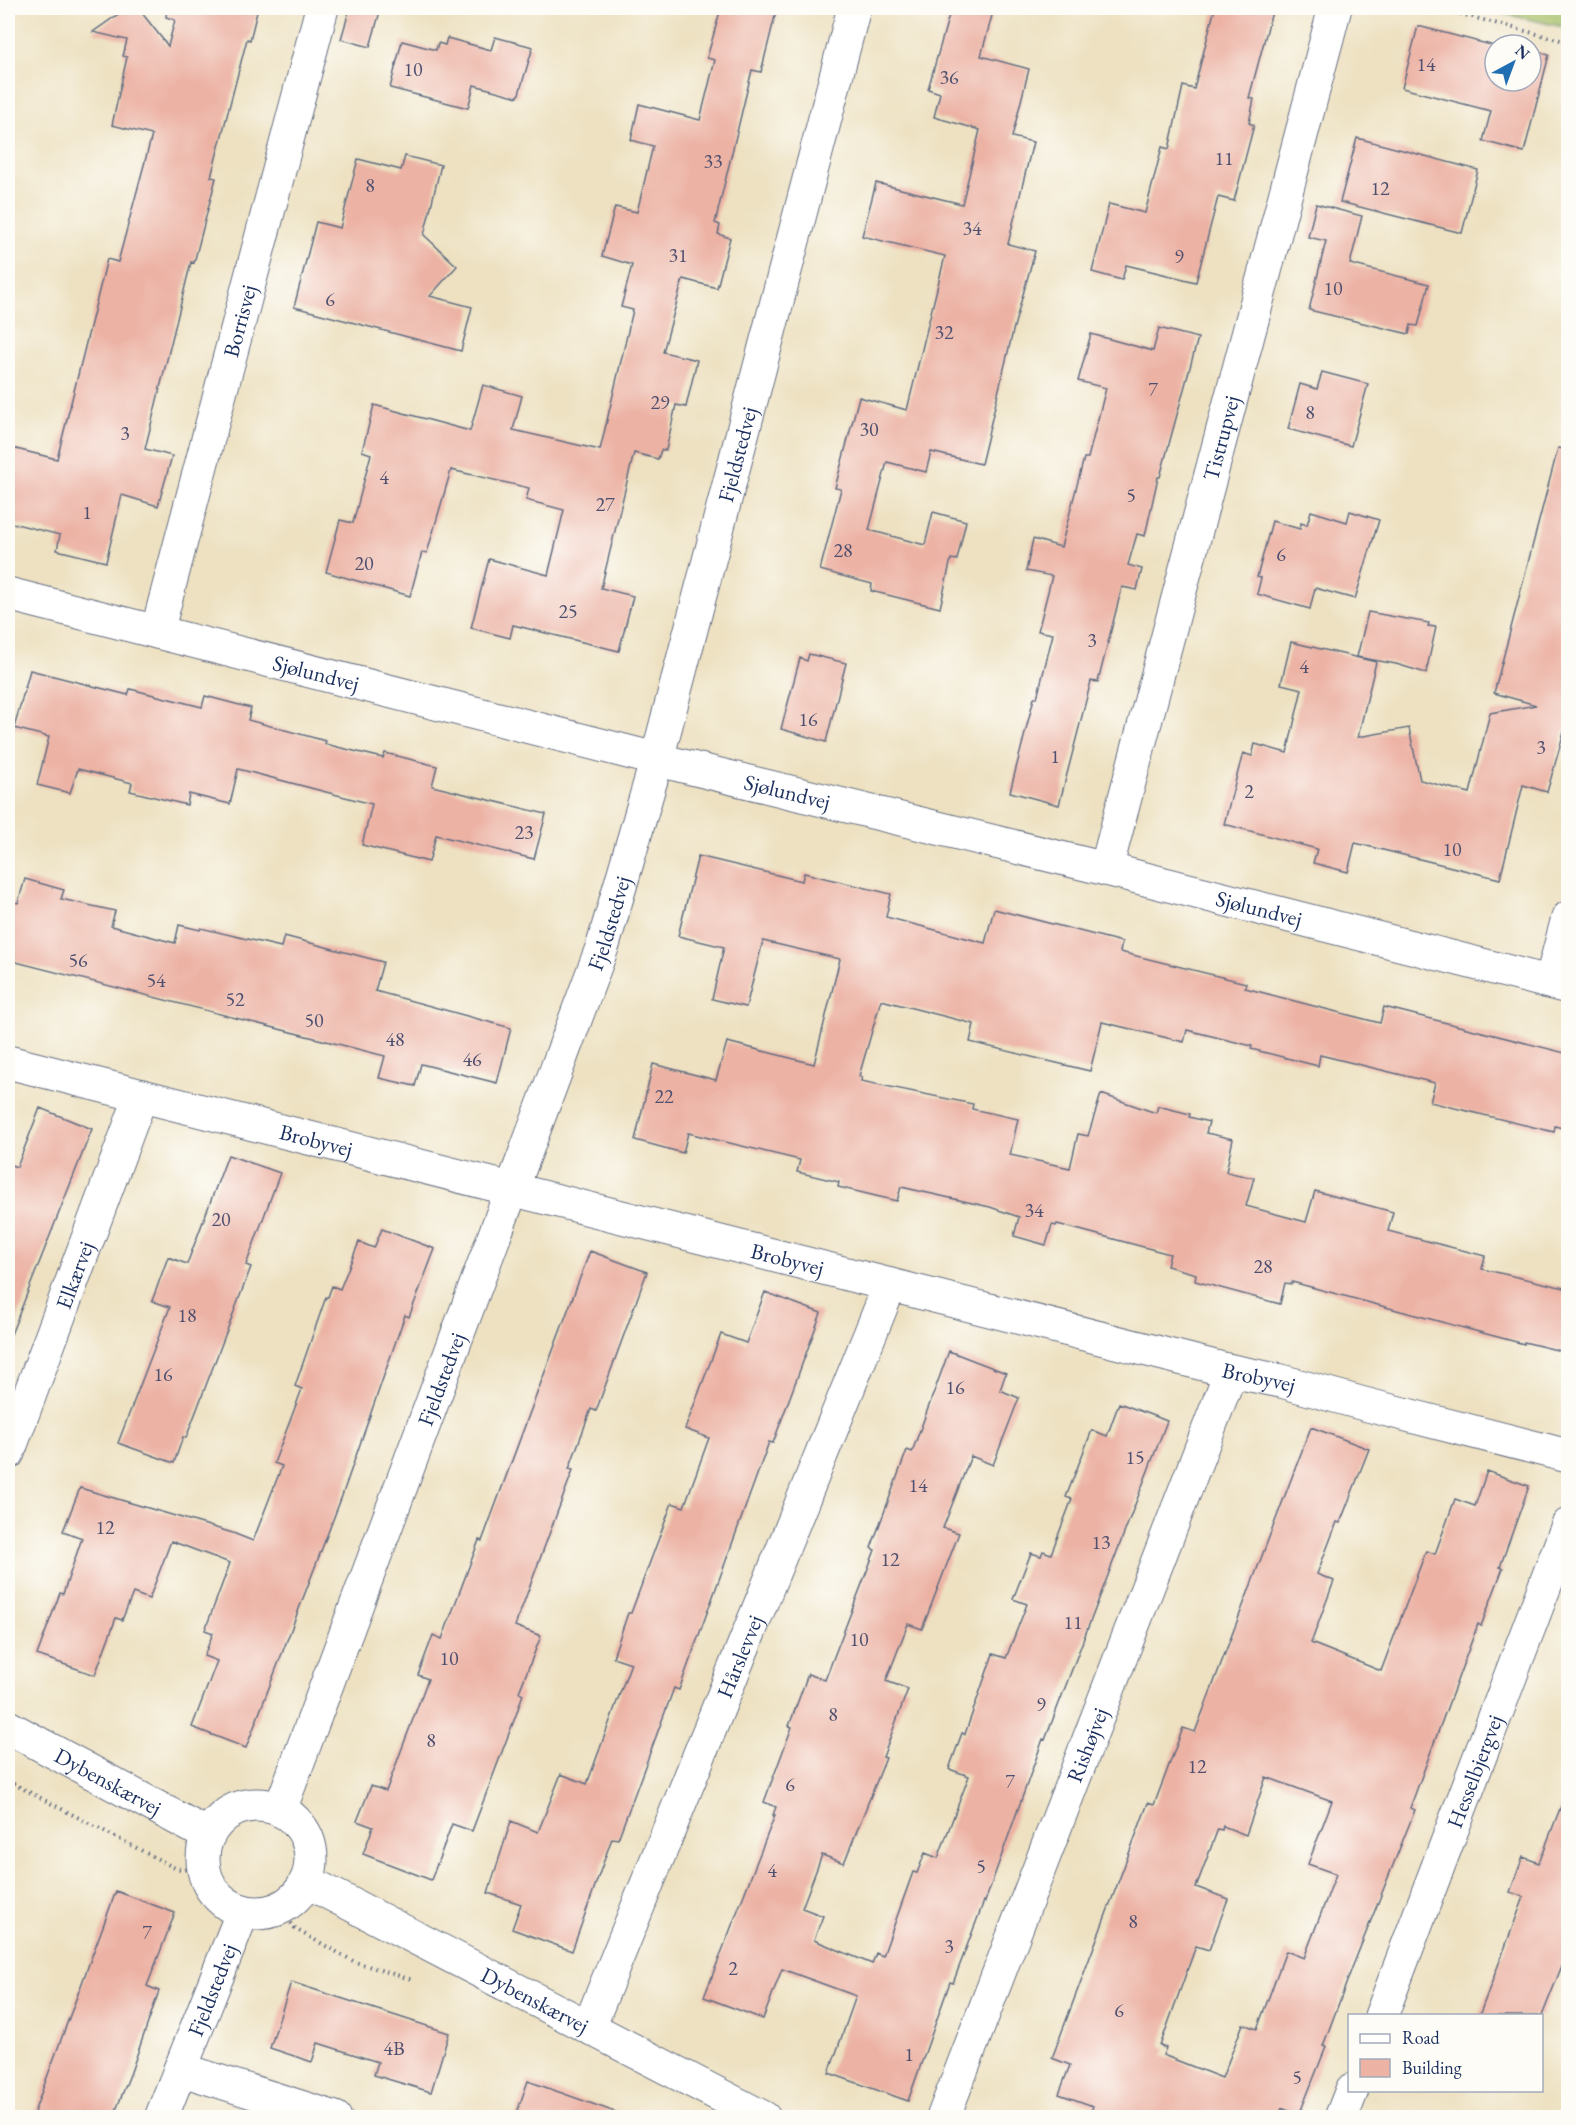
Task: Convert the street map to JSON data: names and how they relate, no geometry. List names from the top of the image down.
{
  "streets": {
    "street": [
      "Borrisvej",
      "Tistrupvej",
      "Fjeldstedvej",
      "Sjølundvej",
      "Brobyvej",
      "Elkærvej",
      "Hårslevvej",
      "Rishøjvej",
      "Hesselbjergvej",
      "Dybenskærvej"
    ]
  },
  "crossings": [
    ["Borrisvej", "Sjølundvej"],
    ["Tistrupvej", "Sjølundvej"],
    ["Fjeldstedvej", "Sjølundvej"],
    ["Fjeldstedvej", "Brobyvej"],
    ["Fjeldstedvej", "Dybenskærvej"],
    ["Brobyvej", "Elkærvej"],
    ["Brobyvej", "Hårslevvej"],
    ["Brobyvej", "Rishøjvej"],
    ["Hårslevvej", "Dybenskærvej"]
  ],
  "house_numbers": [
    "14",
    "10",
    "36",
    "11",
    "33",
    "8",
    "12",
    "34",
    "31",
    "9",
    "10",
    "6",
    "32",
    "7",
    "29",
    "8",
    "30",
    "3",
    "4",
    "5",
    "27",
    "1",
    "28",
    "6",
    "20",
    "25",
    "3",
    "4",
    "16",
    "3",
    "1",
    "2",
    "23",
    "10",
    "56",
    "54",
    "52",
    "50",
    "48",
    "46",
    "22",
    "34",
    "20",
    "28",
    "18",
    "16",
    "16",
    "15",
    "14",
    "12",
    "13",
    "12",
    "11",
    "10",
    "10",
    "9",
    "8",
    "8",
    "12",
    "7",
    "6",
    "5",
    "4",
    "8",
    "7",
    "3",
    "2",
    "6",
    "4B",
    "1",
    "5"
  ],
  "legend": ["Road", "Building"],
  "north": "top right"
}
